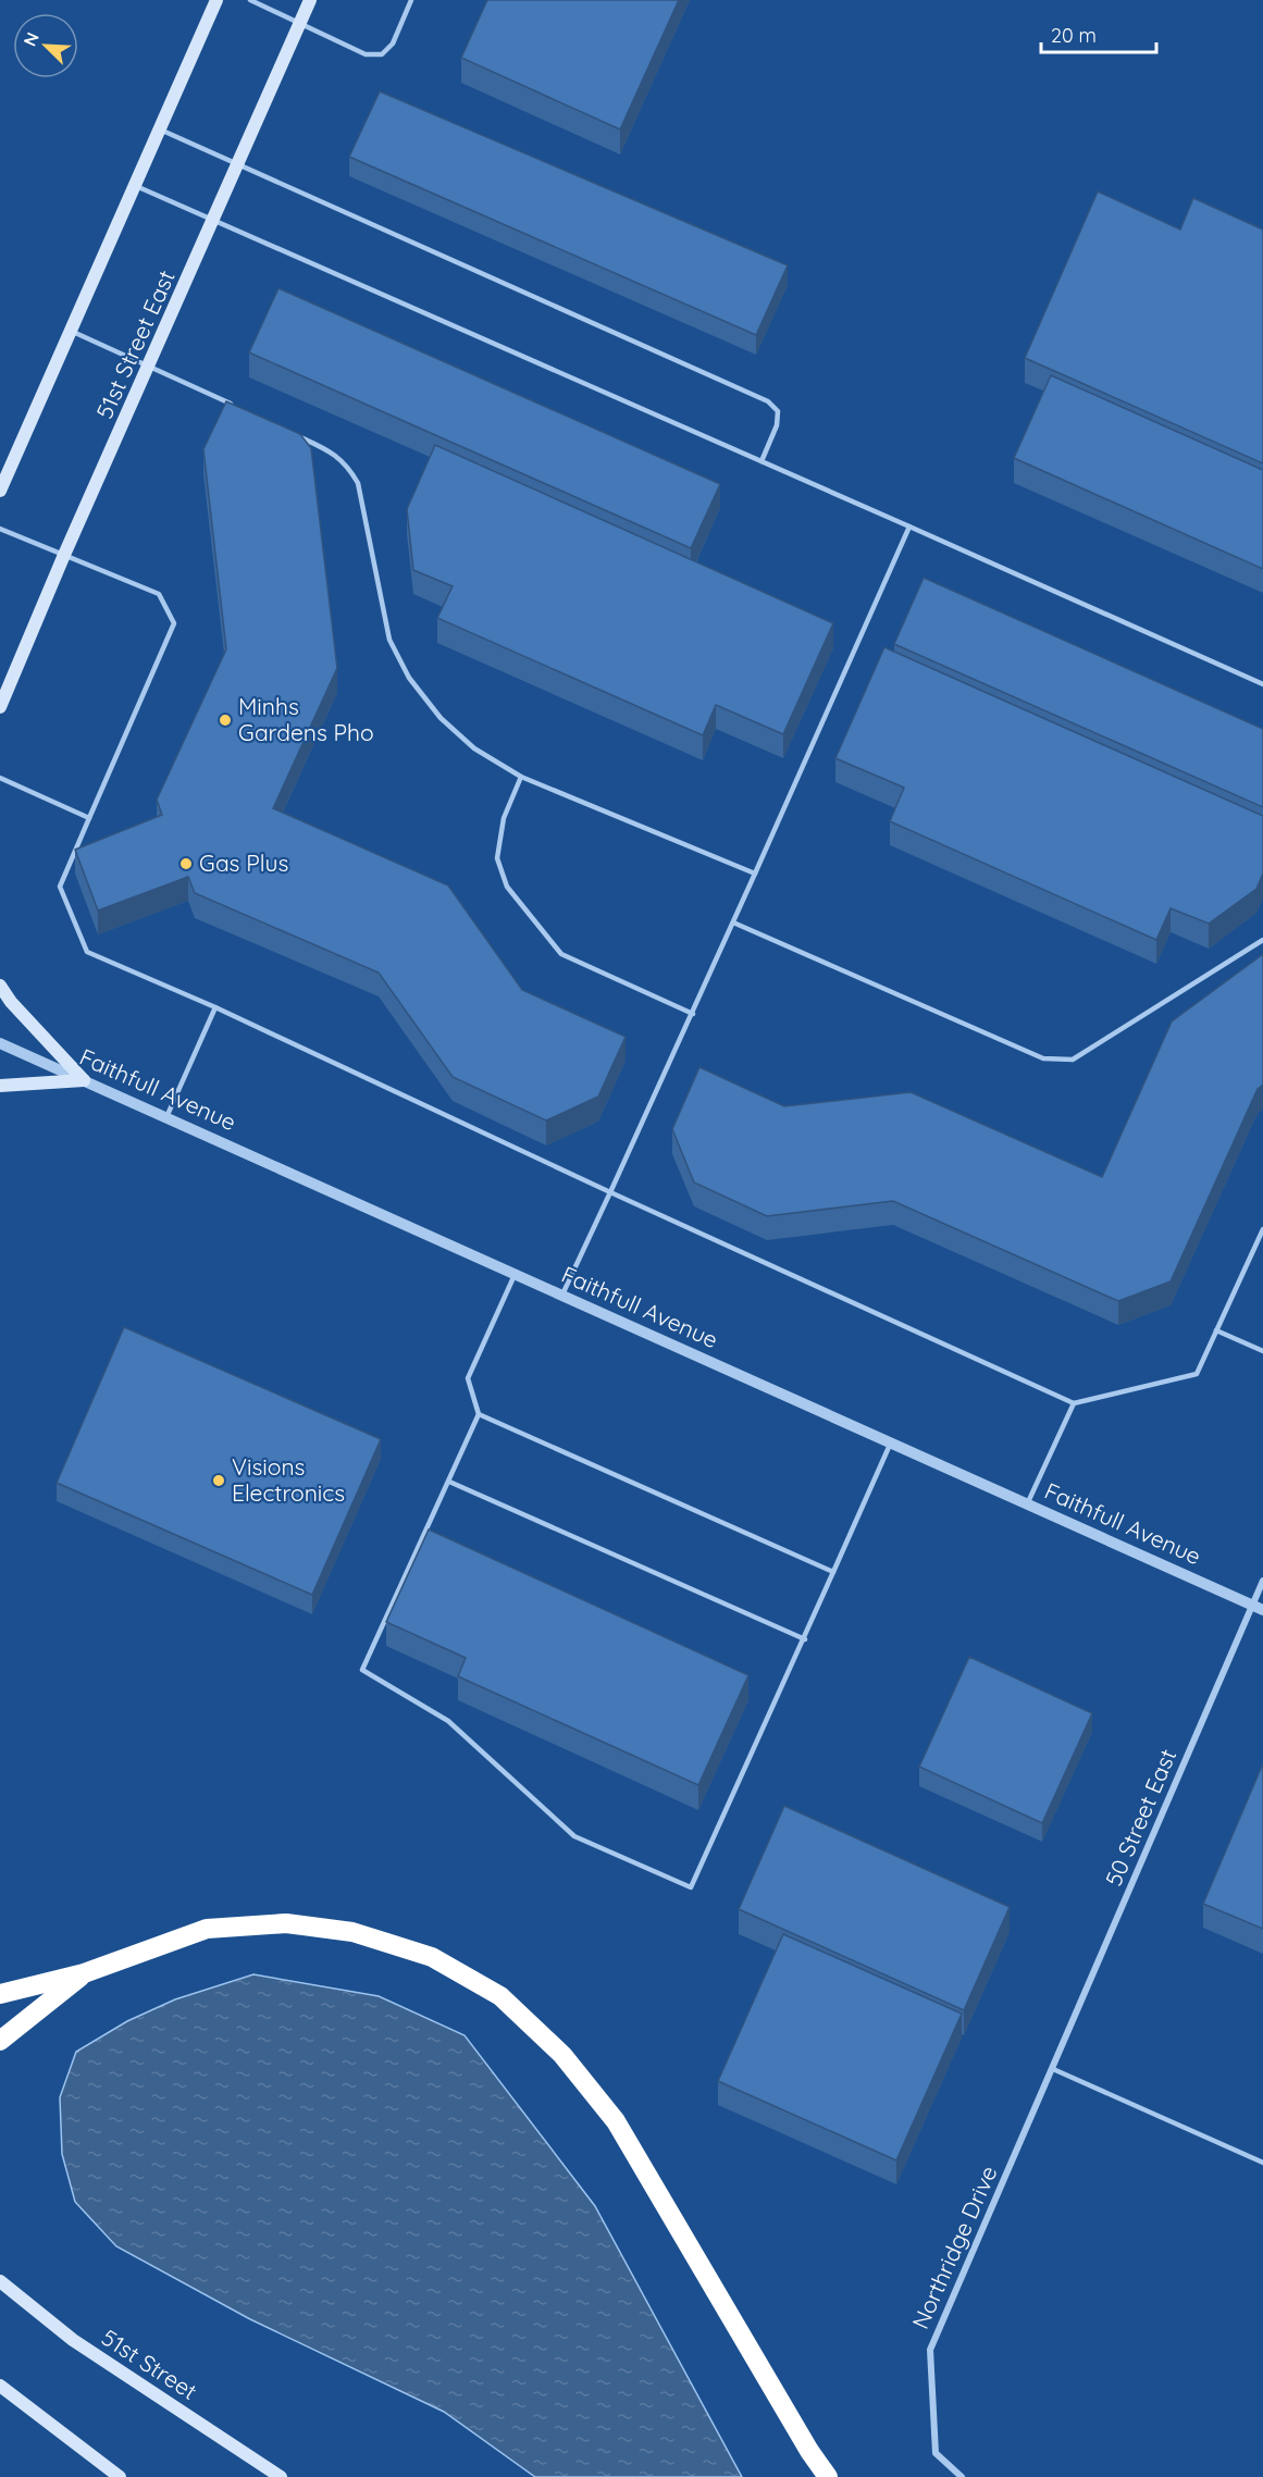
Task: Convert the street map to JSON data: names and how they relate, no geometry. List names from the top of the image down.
{
  "streets": {
    "main road": ["51st Street East", "51st Street"],
    "street": ["Faithfull Avenue", "50 Street East", "Northridge Drive"]
  },
  "crossings": [
    ["Faithfull Avenue", "50 Street East"],
    ["50 Street East", "Northridge Drive"]
  ],
  "places": ["Minhs Gardens Pho", "Gas Plus", "Visions Electronics"],
  "scale_bar": "20 m",
  "north": "top left"
}
